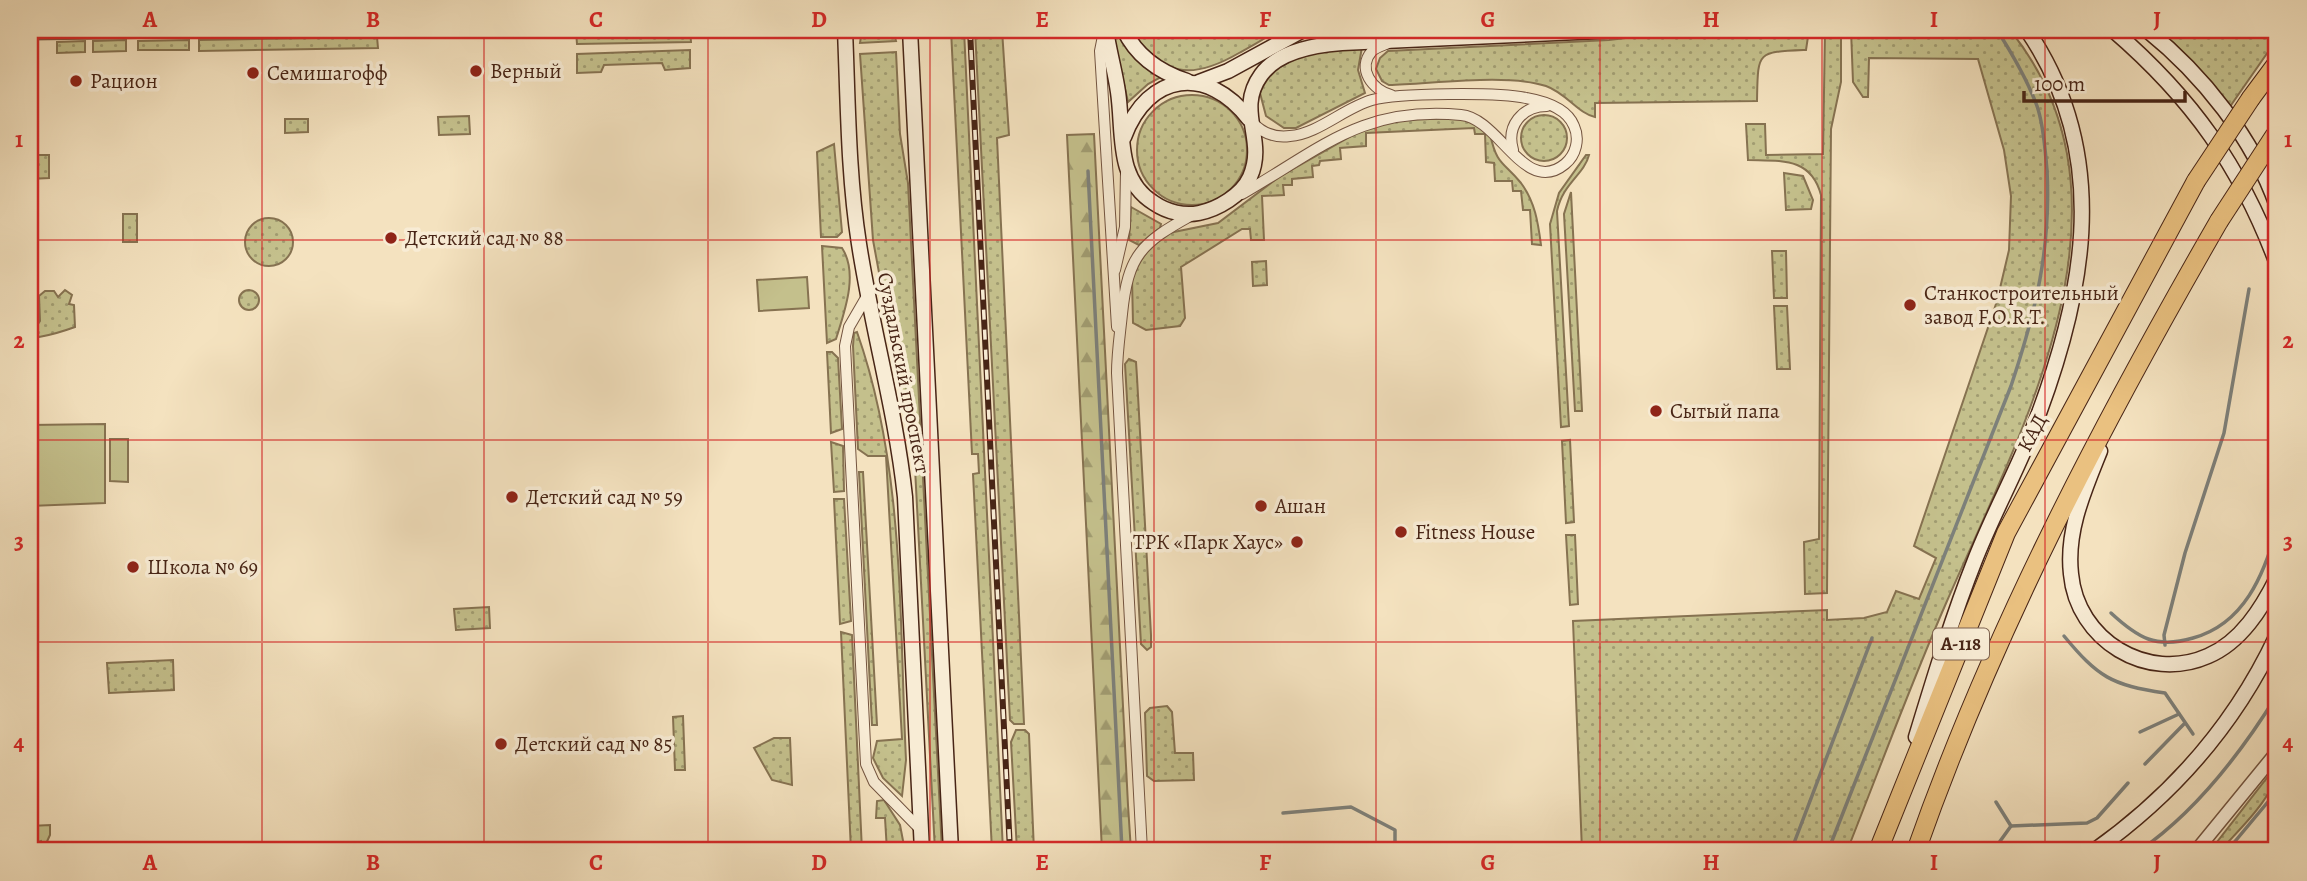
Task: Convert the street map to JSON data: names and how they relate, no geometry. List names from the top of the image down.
{
  "streets": {
    "highway": ["КАД", "А-118"],
    "main road": ["Суздальский проспект"]
  },
  "places": [
    "Верный",
    "Семишагофф",
    "Рацион",
    "Детский сад № 88",
    "Станкостроительный завод F.O.R.T.",
    "Сытый папа",
    "Детский сад № 59",
    "Ашан",
    "Fitness House",
    "ТРК «Парк Хаус»",
    "Школа № 69",
    "Детский сад № 85"
  ],
  "scale_bar": "100 m",
  "grid": {
    "columns": [
      "A",
      "B",
      "C",
      "D",
      "E",
      "F",
      "G",
      "H",
      "I",
      "J"
    ],
    "rows": [
      "1",
      "2",
      "3",
      "4"
    ]
  }
}
